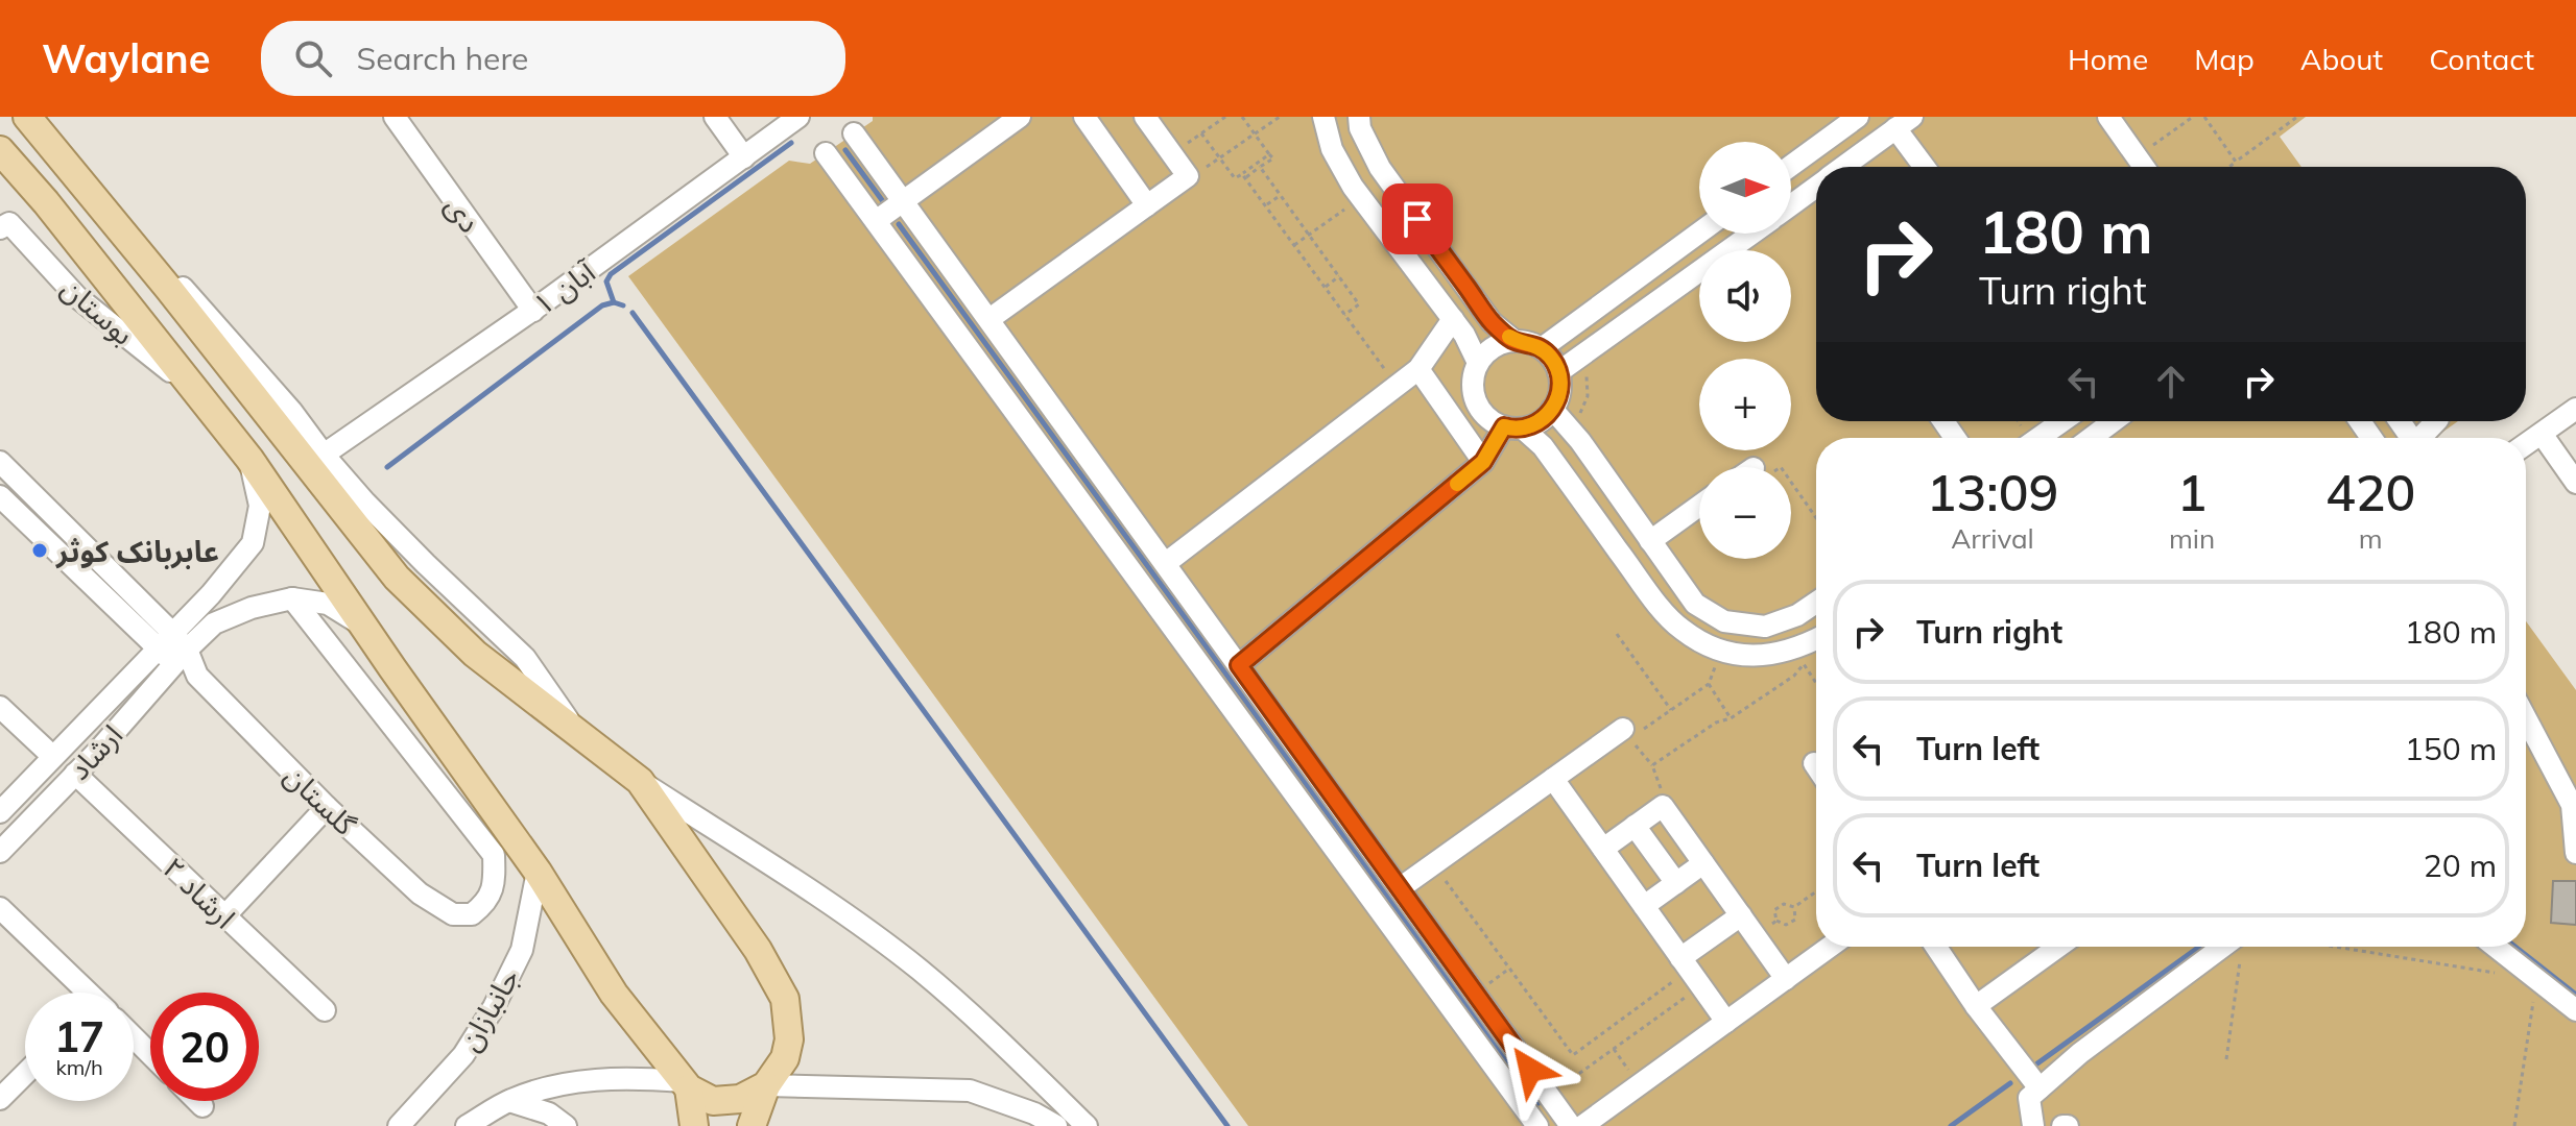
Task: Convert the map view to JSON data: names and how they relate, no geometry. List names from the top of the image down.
{
  "streets": {
    "street": [
      "دی",
      "آبان ۱",
      "بوستان",
      "ارشاد",
      "گلستان",
      "ارشاد ۲",
      "جانبازان"
    ]
  },
  "crossings": [
    ["دی", "آبان ۱"],
    ["ارشاد", "گلستان"],
    ["ارشاد", "ارشاد ۲"]
  ],
  "places": ["عابربانک کوثر"],
  "north": "right",
  "page": {
    "header": "Waylane",
    "search": "Search here",
    "nav": [
      "Home",
      "Map",
      "About",
      "Contact"
    ],
    "map_buttons": ["+", "−"],
    "turn": ["180 m", "Turn right"],
    "eta": [
      "13:09",
      "Arrival",
      "1",
      "min",
      "420",
      "m"
    ],
    "list": [
      {
        "name": "Turn right",
        "value": "180 m"
      },
      {
        "name": "Turn left",
        "value": "150 m"
      },
      {
        "name": "Turn left",
        "value": "20 m"
      }
    ],
    "speed": "17 km/h",
    "limit": "20"
  }
}
